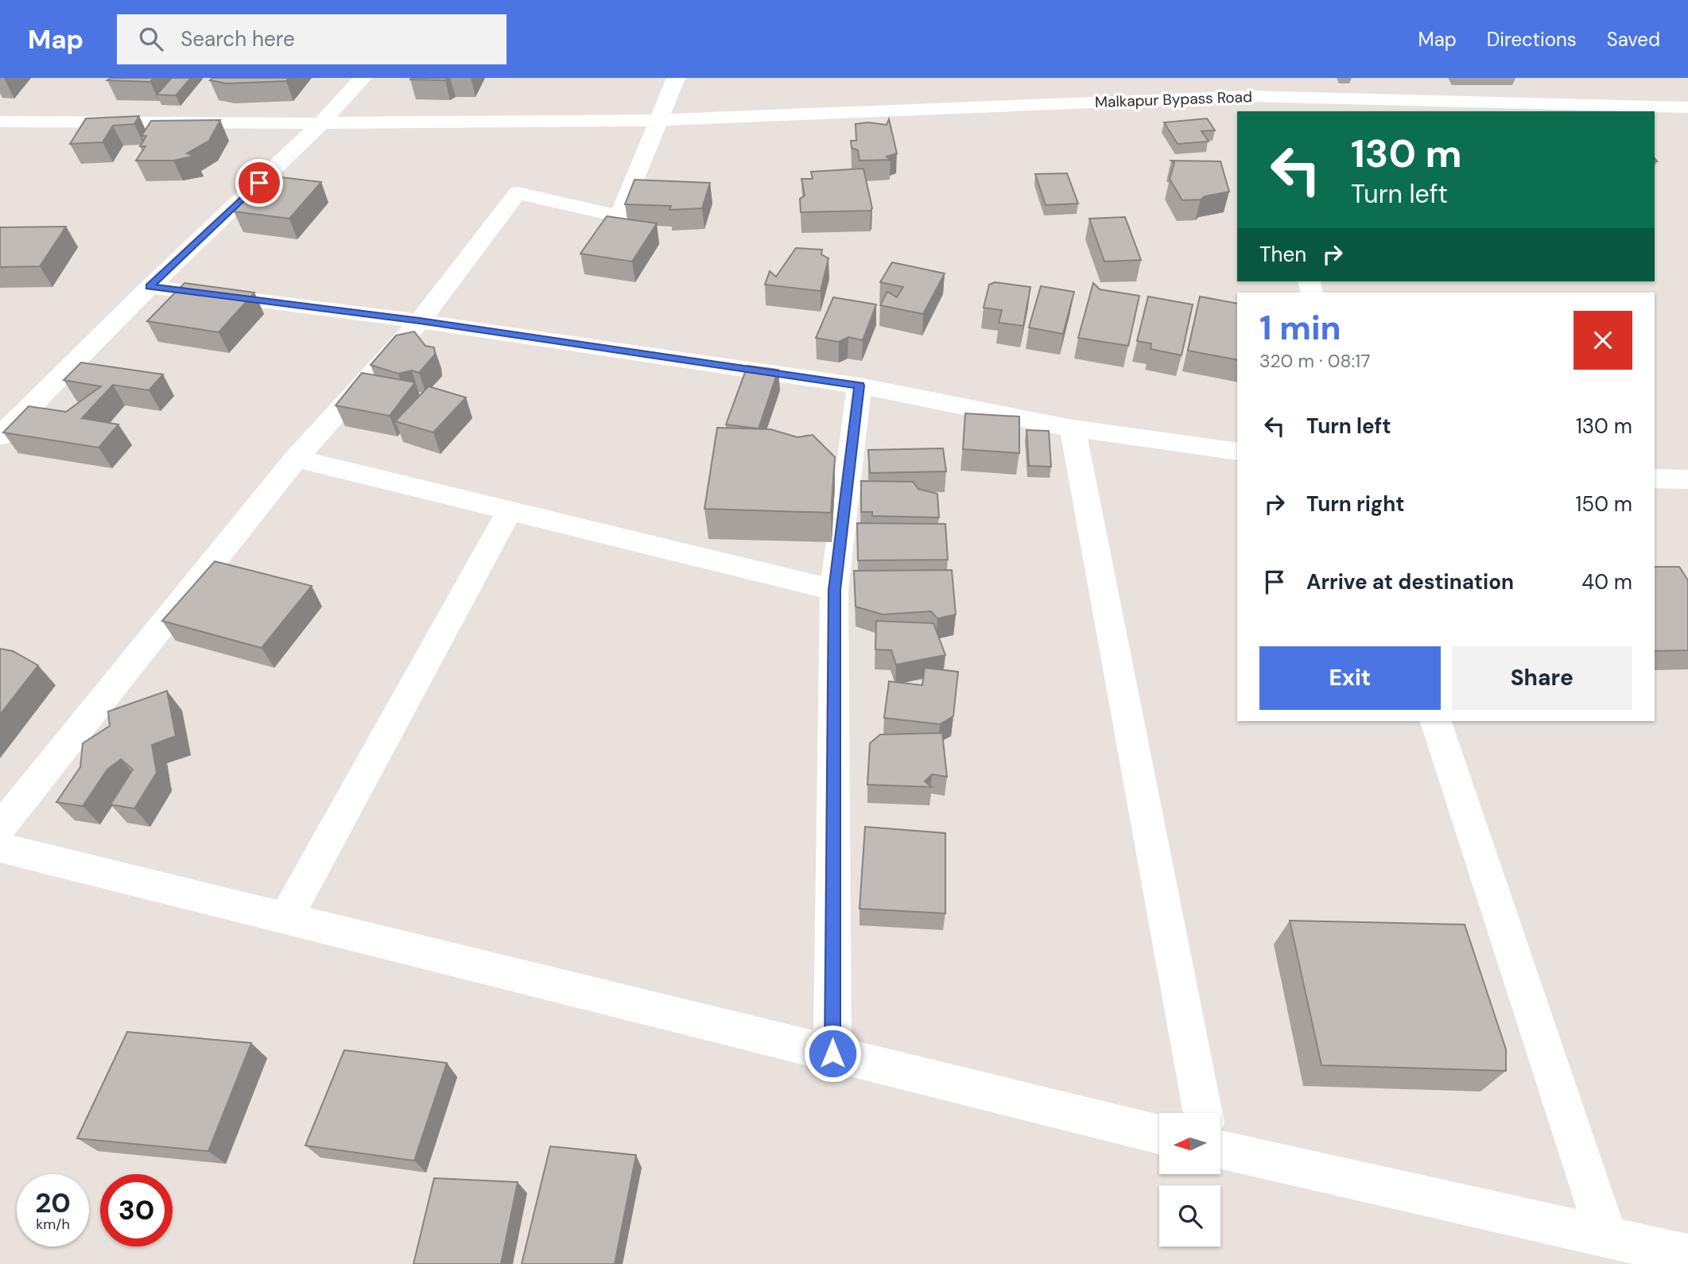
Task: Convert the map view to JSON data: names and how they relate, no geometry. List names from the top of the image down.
{
  "streets": {
    "street": ["Malkapur Bypass Road"]
  },
  "north": "left",
  "page": {
    "header": "Map",
    "search": "Search here",
    "nav": ["Map", "Directions", "Saved"],
    "turn": ["130 m", "Turn left"],
    "then": "Then",
    "heading": ["1 min", "320 m · 08:17"],
    "list": [
      {
        "name": "Turn left",
        "value": "130 m"
      },
      {
        "name": "Turn right",
        "value": "150 m"
      },
      {
        "name": "Arrive at destination",
        "value": "40 m"
      }
    ],
    "buttons": ["Exit", "Share"],
    "speed": "20 km/h",
    "limit": "30"
  }
}
